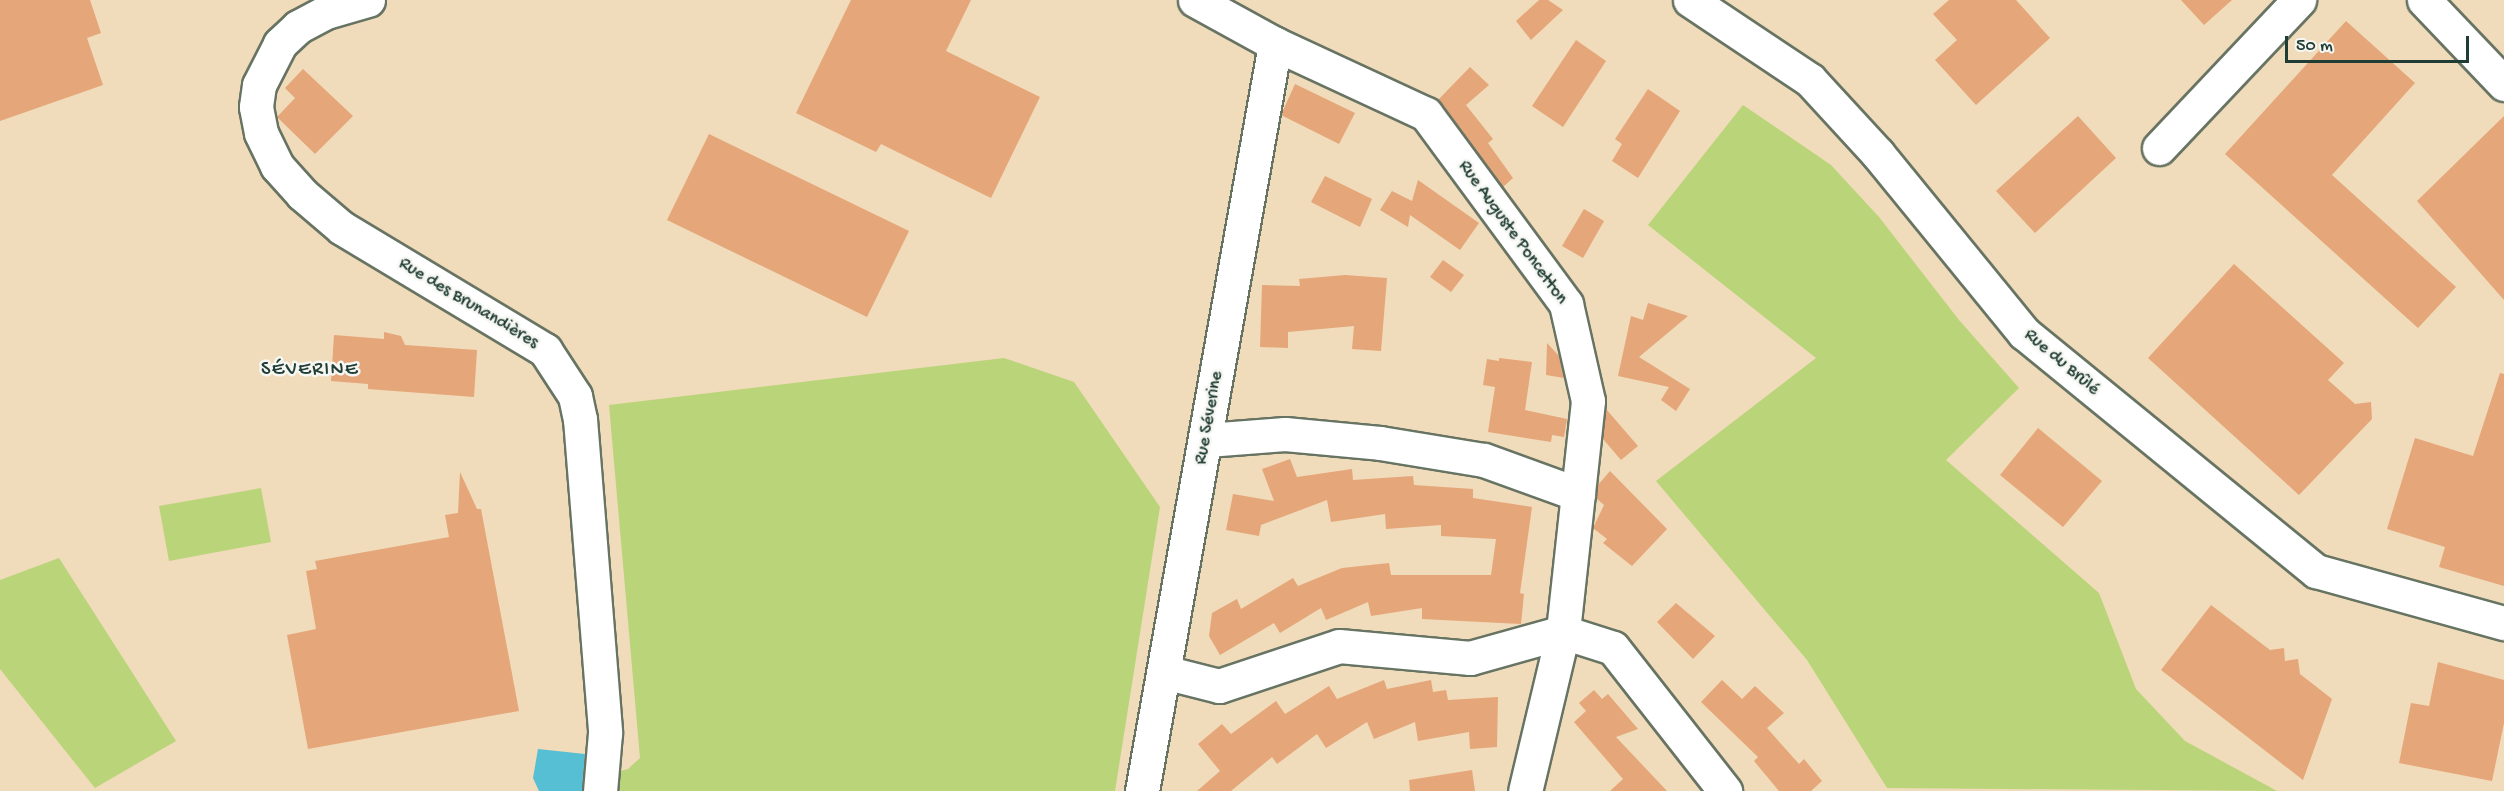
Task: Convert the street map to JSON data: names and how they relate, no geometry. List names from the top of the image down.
{
  "streets": {
    "street": [
      "Rue Auguste Poncetton",
      "Rue des Brunandières",
      "Rue du Brûlé",
      "Rue Séverine"
    ]
  },
  "crossings": [
    ["Rue Auguste Poncetton", "Rue Séverine"]
  ],
  "districts": ["SÉVERINE"],
  "scale_bar": "50 m"
}
